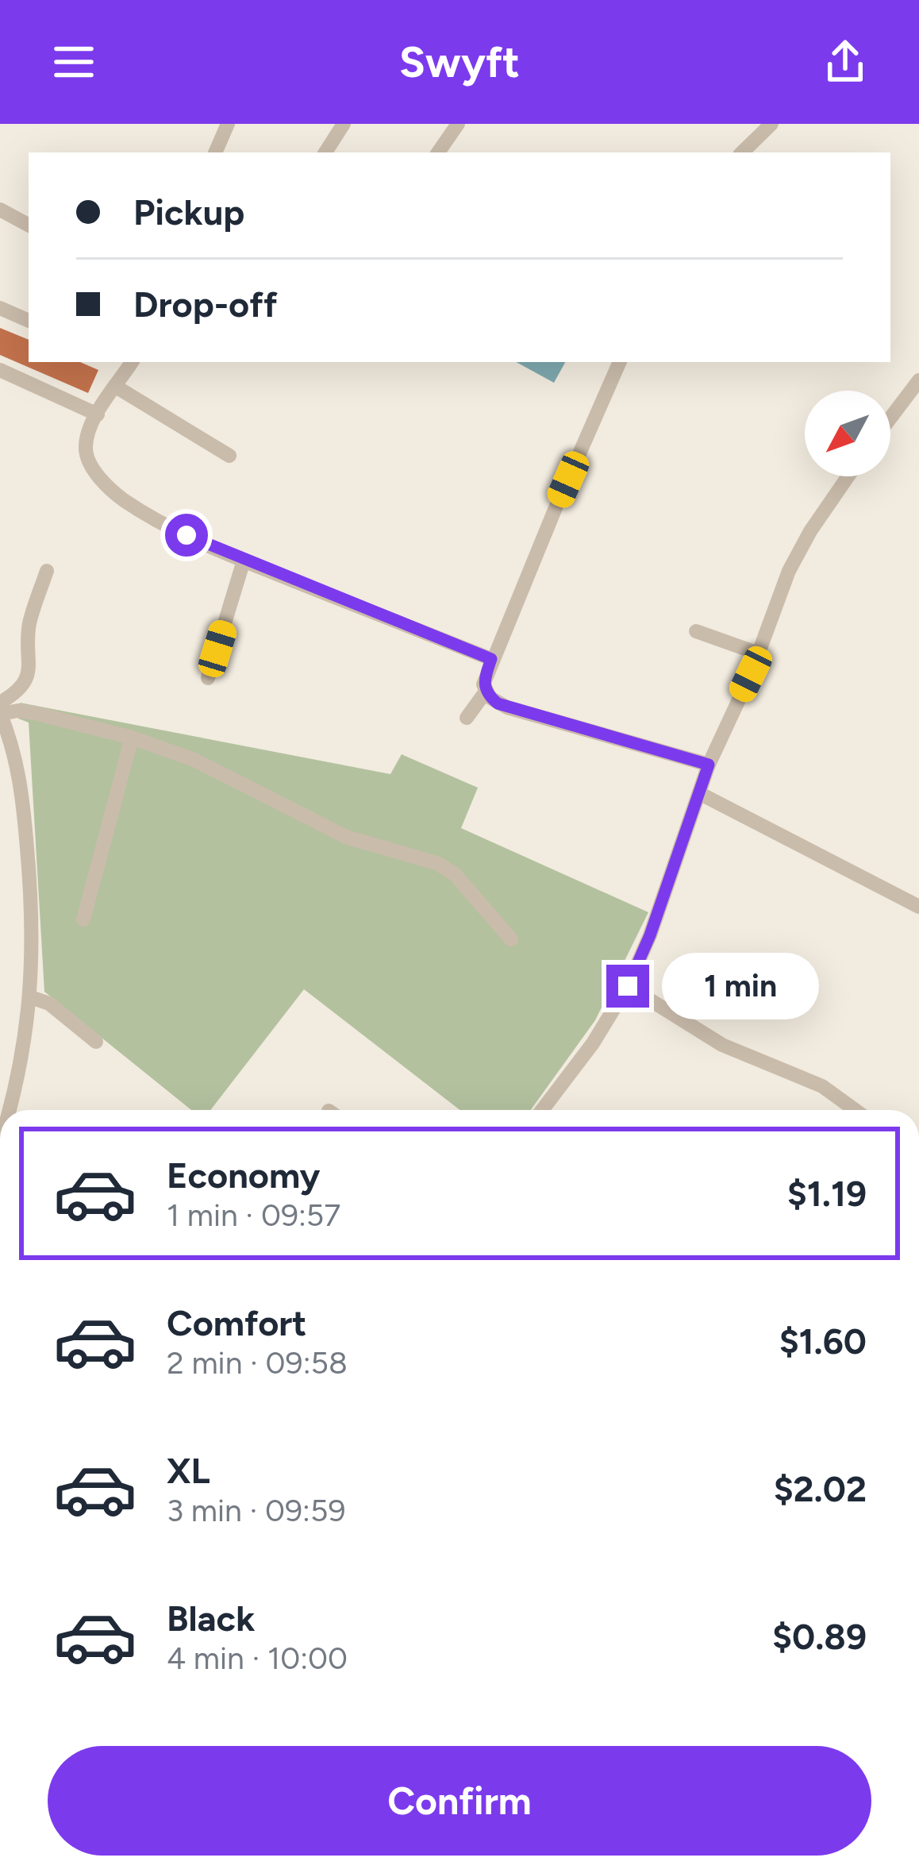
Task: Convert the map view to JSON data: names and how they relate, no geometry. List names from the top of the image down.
{
  "north": "bottom left",
  "page": {
    "header": "Swyft",
    "banner": ["Pickup", "Drop-off"],
    "bubble": "1 min",
    "list": [
      {
        "name": "Economy",
        "note": "1 min · 09:57",
        "value": "$1.19"
      },
      {
        "name": "Comfort",
        "note": "2 min · 09:58",
        "value": "$1.60"
      },
      {
        "name": "XL",
        "note": "3 min · 09:59",
        "value": "$2.02"
      },
      {
        "name": "Black",
        "note": "4 min · 10:00",
        "value": "$0.89"
      }
    ],
    "buttons": "Confirm"
  }
}
